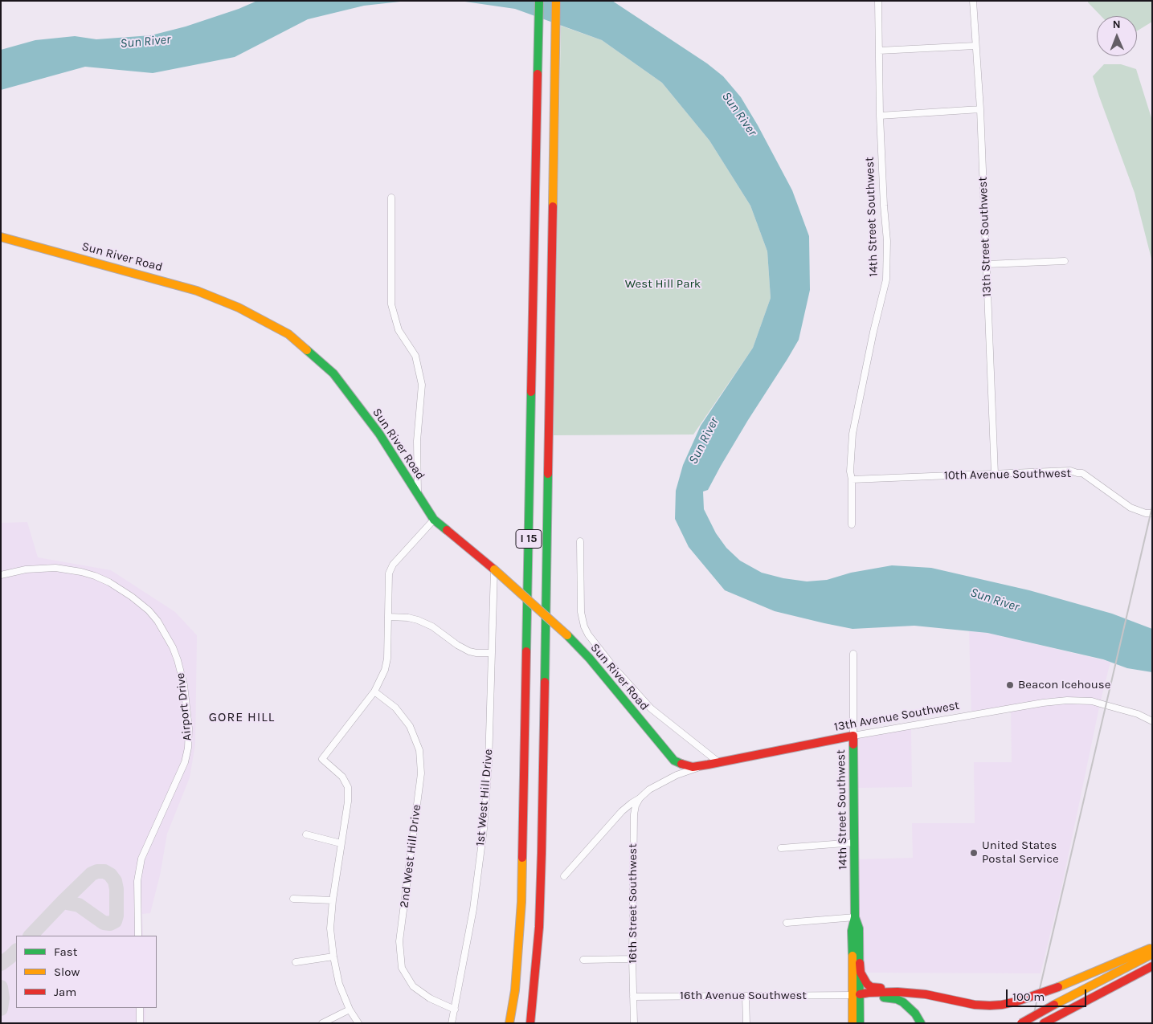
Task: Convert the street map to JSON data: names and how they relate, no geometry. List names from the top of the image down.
{
  "streets": {
    "main road": [
      "14th Street Southwest",
      "Sun River Road",
      "I 15",
      "13th Avenue Southwest"
    ],
    "street": [
      "13th Street Southwest",
      "10th Avenue Southwest",
      "Airport Drive",
      "1st West Hill Drive",
      "2nd West Hill Drive",
      "16th Street Southwest",
      "16th Avenue Southwest"
    ]
  },
  "crossings": [
    ["14th Street Southwest", "10th Avenue Southwest"],
    ["14th Street Southwest", "13th Avenue Southwest"],
    ["14th Street Southwest", "16th Avenue Southwest"],
    ["13th Street Southwest", "10th Avenue Southwest"],
    ["Sun River Road", "13th Avenue Southwest"],
    ["Sun River Road", "1st West Hill Drive"],
    ["13th Avenue Southwest", "16th Street Southwest"],
    ["1st West Hill Drive", "2nd West Hill Drive"],
    ["16th Street Southwest", "16th Avenue Southwest"]
  ],
  "districts": ["GORE HILL"],
  "water": ["Sun River"],
  "parks": ["West Hill Park"],
  "places": ["Beacon Icehouse", "United States Postal Service"],
  "legend": ["Fast", "Slow", "Jam"],
  "scale_bar": "100 m",
  "north": "top"
}
